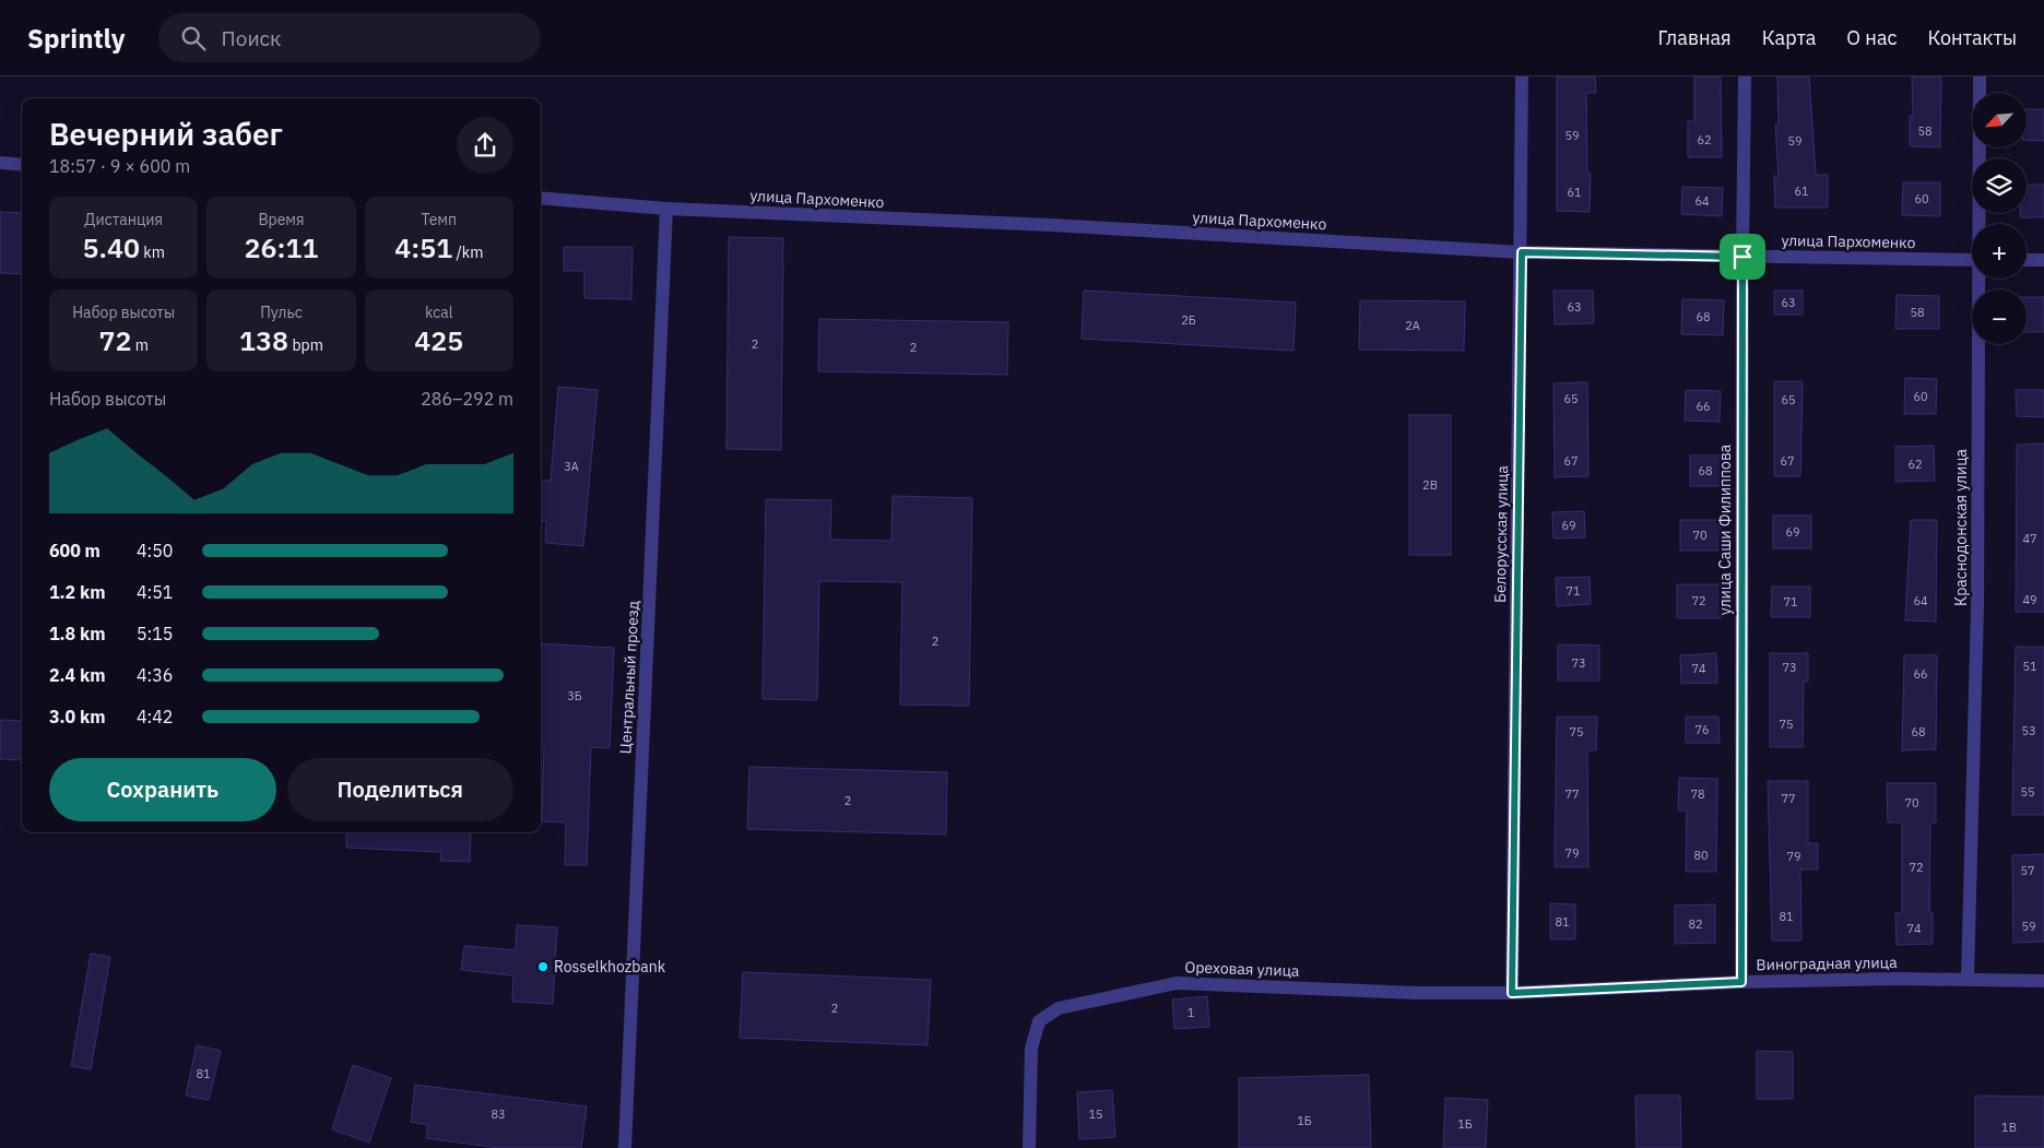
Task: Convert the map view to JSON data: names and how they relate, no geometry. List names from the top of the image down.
{
  "streets": {
    "street": [
      "улица Пархоменко",
      "Краснодонская улица",
      "улица Саши Филиппова",
      "Белорусская улица",
      "Центральный проезд",
      "Виноградная улица",
      "Ореховая улица"
    ]
  },
  "crossings": [
    ["улица Пархоменко", "улица Саши Филиппова"],
    ["улица Пархоменко", "Белорусская улица"],
    ["улица Пархоменко", "Центральный проезд"],
    ["Краснодонская улица", "Виноградная улица"],
    ["улица Саши Филиппова", "Виноградная улица"],
    ["Белорусская улица", "Виноградная улица"],
    ["Белорусская улица", "Ореховая улица"],
    ["Виноградная улица", "Ореховая улица"]
  ],
  "places": ["Rosselkhozbank"],
  "house_numbers": [
    "58",
    "59",
    "62",
    "59",
    "61",
    "61",
    "60",
    "64",
    "63",
    "63",
    "58",
    "68",
    "2Б",
    "2А",
    "2",
    "2",
    "60",
    "65",
    "65",
    "66",
    "67",
    "67",
    "62",
    "3А",
    "68",
    "2В",
    "69",
    "69",
    "70",
    "47",
    "71",
    "49",
    "72",
    "64",
    "71",
    "2",
    "73",
    "51",
    "73",
    "74",
    "66",
    "3Б",
    "75",
    "76",
    "53",
    "75",
    "68",
    "55",
    "77",
    "78",
    "77",
    "2",
    "70",
    "79",
    "80",
    "79",
    "72",
    "57",
    "81",
    "81",
    "82",
    "59",
    "74",
    "2",
    "1",
    "81",
    "83",
    "15",
    "1Б",
    "1Б",
    "1В"
  ],
  "north": "bottom left",
  "page": {
    "header": "Sprintly",
    "search": "Поиск",
    "nav": [
      "Главная",
      "Карта",
      "О нас",
      "Контакты"
    ],
    "map_buttons": ["+", "−"],
    "heading": ["Вечерний забег", "18:57 · 9 × 600 m"],
    "stats": [
      ["Дистанция", "5.40 km"],
      ["Время", "26:11"],
      ["Темп", "4:51 /km"],
      ["Набор высоты", "72 m"],
      ["Пульс", "138 bpm"],
      ["kcal", "425"]
    ],
    "chart": ["Набор высоты", "286–292 m"],
    "list": [
      {
        "name": "600 m",
        "note": "4:50"
      },
      {
        "name": "1.2 km",
        "note": "4:51"
      },
      {
        "name": "1.8 km",
        "note": "5:15"
      },
      {
        "name": "2.4 km",
        "note": "4:36"
      },
      {
        "name": "3.0 km",
        "note": "4:42"
      }
    ],
    "buttons": ["Сохранить", "Поделиться"]
  }
}
